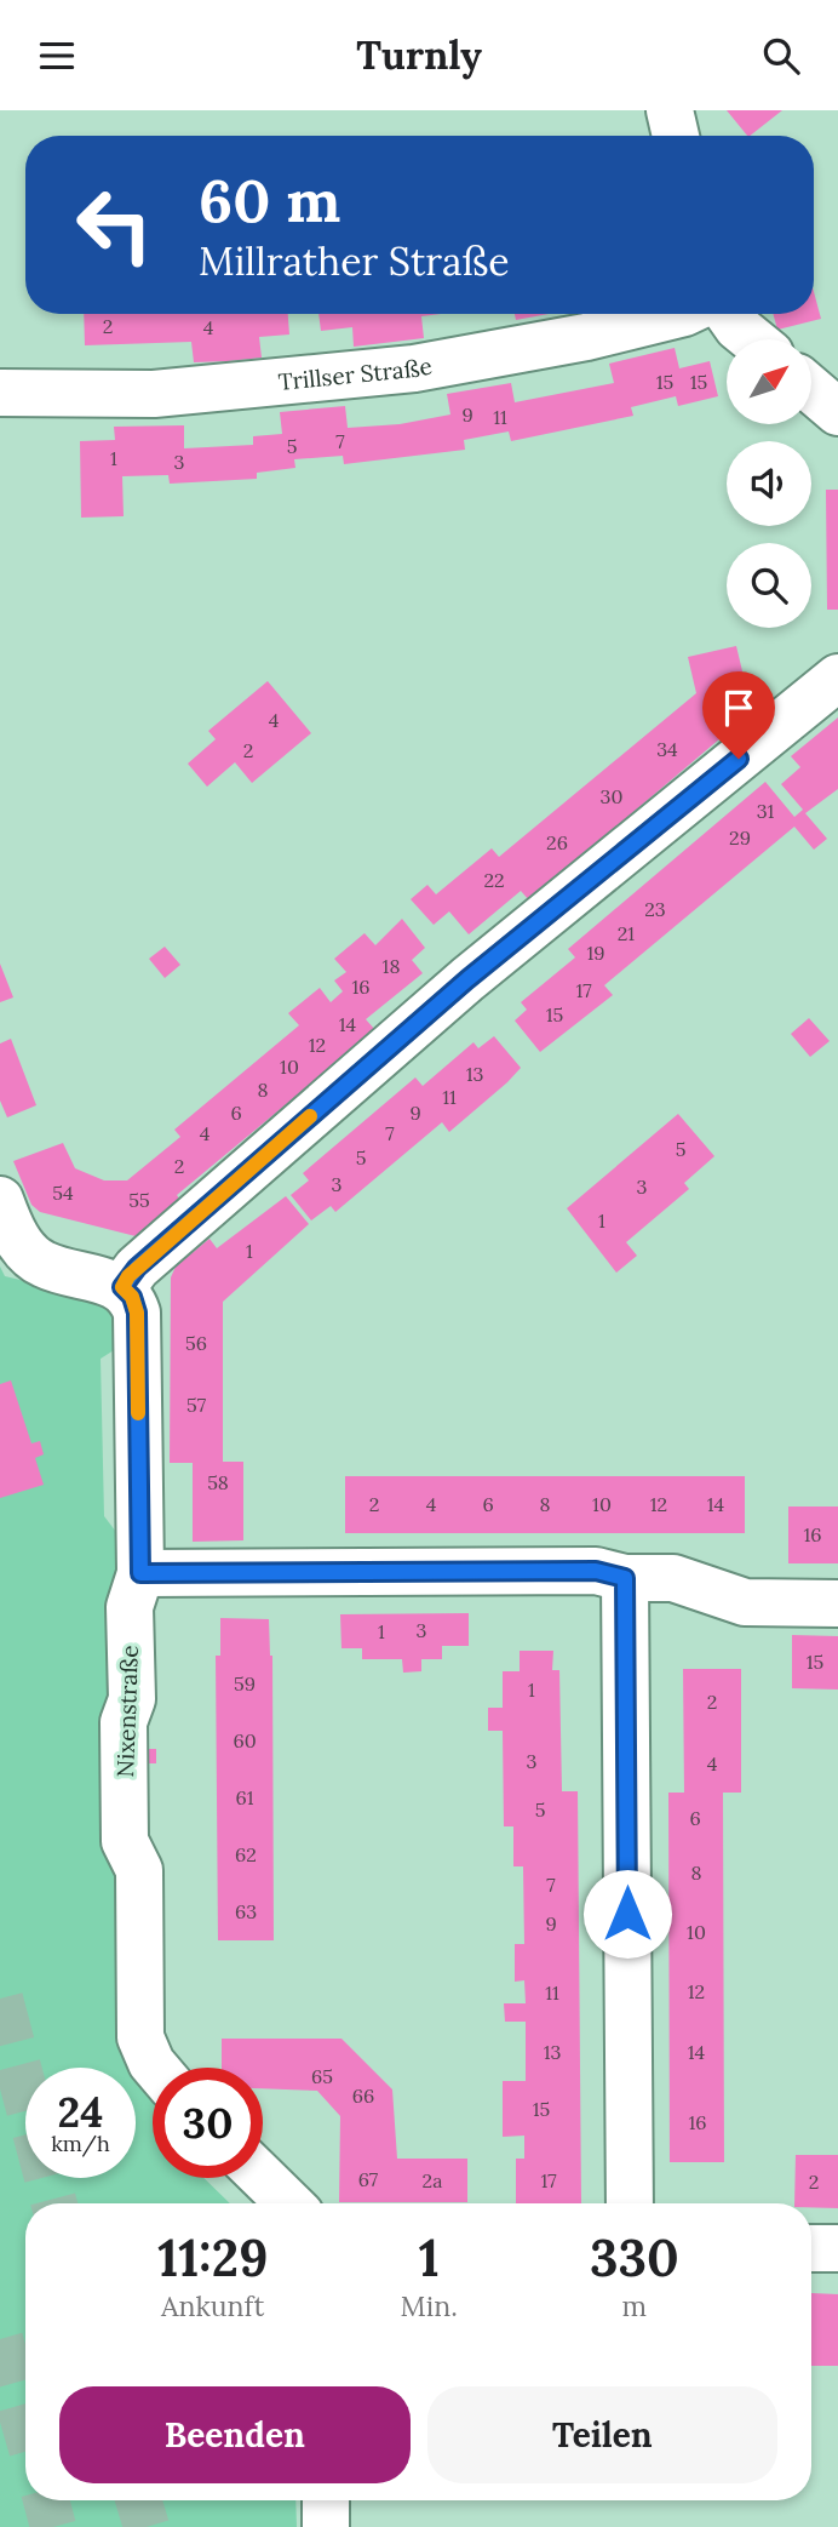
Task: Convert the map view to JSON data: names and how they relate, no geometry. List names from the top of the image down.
{
  "streets": {
    "street": ["Trillser Straße", "Nixenstraße"]
  },
  "house_numbers": [
    "2",
    "4",
    "15",
    "15",
    "9",
    "11",
    "7",
    "5",
    "1",
    "3",
    "4",
    "34",
    "2",
    "30",
    "31",
    "29",
    "26",
    "22",
    "23",
    "21",
    "19",
    "18",
    "16",
    "17",
    "15",
    "14",
    "12",
    "10",
    "13",
    "8",
    "11",
    "6",
    "9",
    "4",
    "7",
    "5",
    "5",
    "2",
    "3",
    "3",
    "54",
    "55",
    "1",
    "1",
    "56",
    "57",
    "58",
    "2",
    "4",
    "6",
    "8",
    "10",
    "12",
    "14",
    "16",
    "3",
    "1",
    "15",
    "59",
    "1",
    "2",
    "60",
    "3",
    "4",
    "61",
    "5",
    "6",
    "62",
    "8",
    "7",
    "63",
    "9",
    "10",
    "12",
    "11",
    "13",
    "14",
    "65",
    "66",
    "15",
    "16",
    "67",
    "2a",
    "17",
    "2"
  ],
  "north": "top right",
  "page": {
    "header": "Turnly",
    "turn": ["60 m", "Millrather Straße"],
    "speed": "24 km/h",
    "limit": "30",
    "eta": [
      "11:29",
      "Ankunft",
      "1",
      "Min.",
      "330",
      "m"
    ],
    "buttons": ["Beenden", "Teilen"]
  }
}
